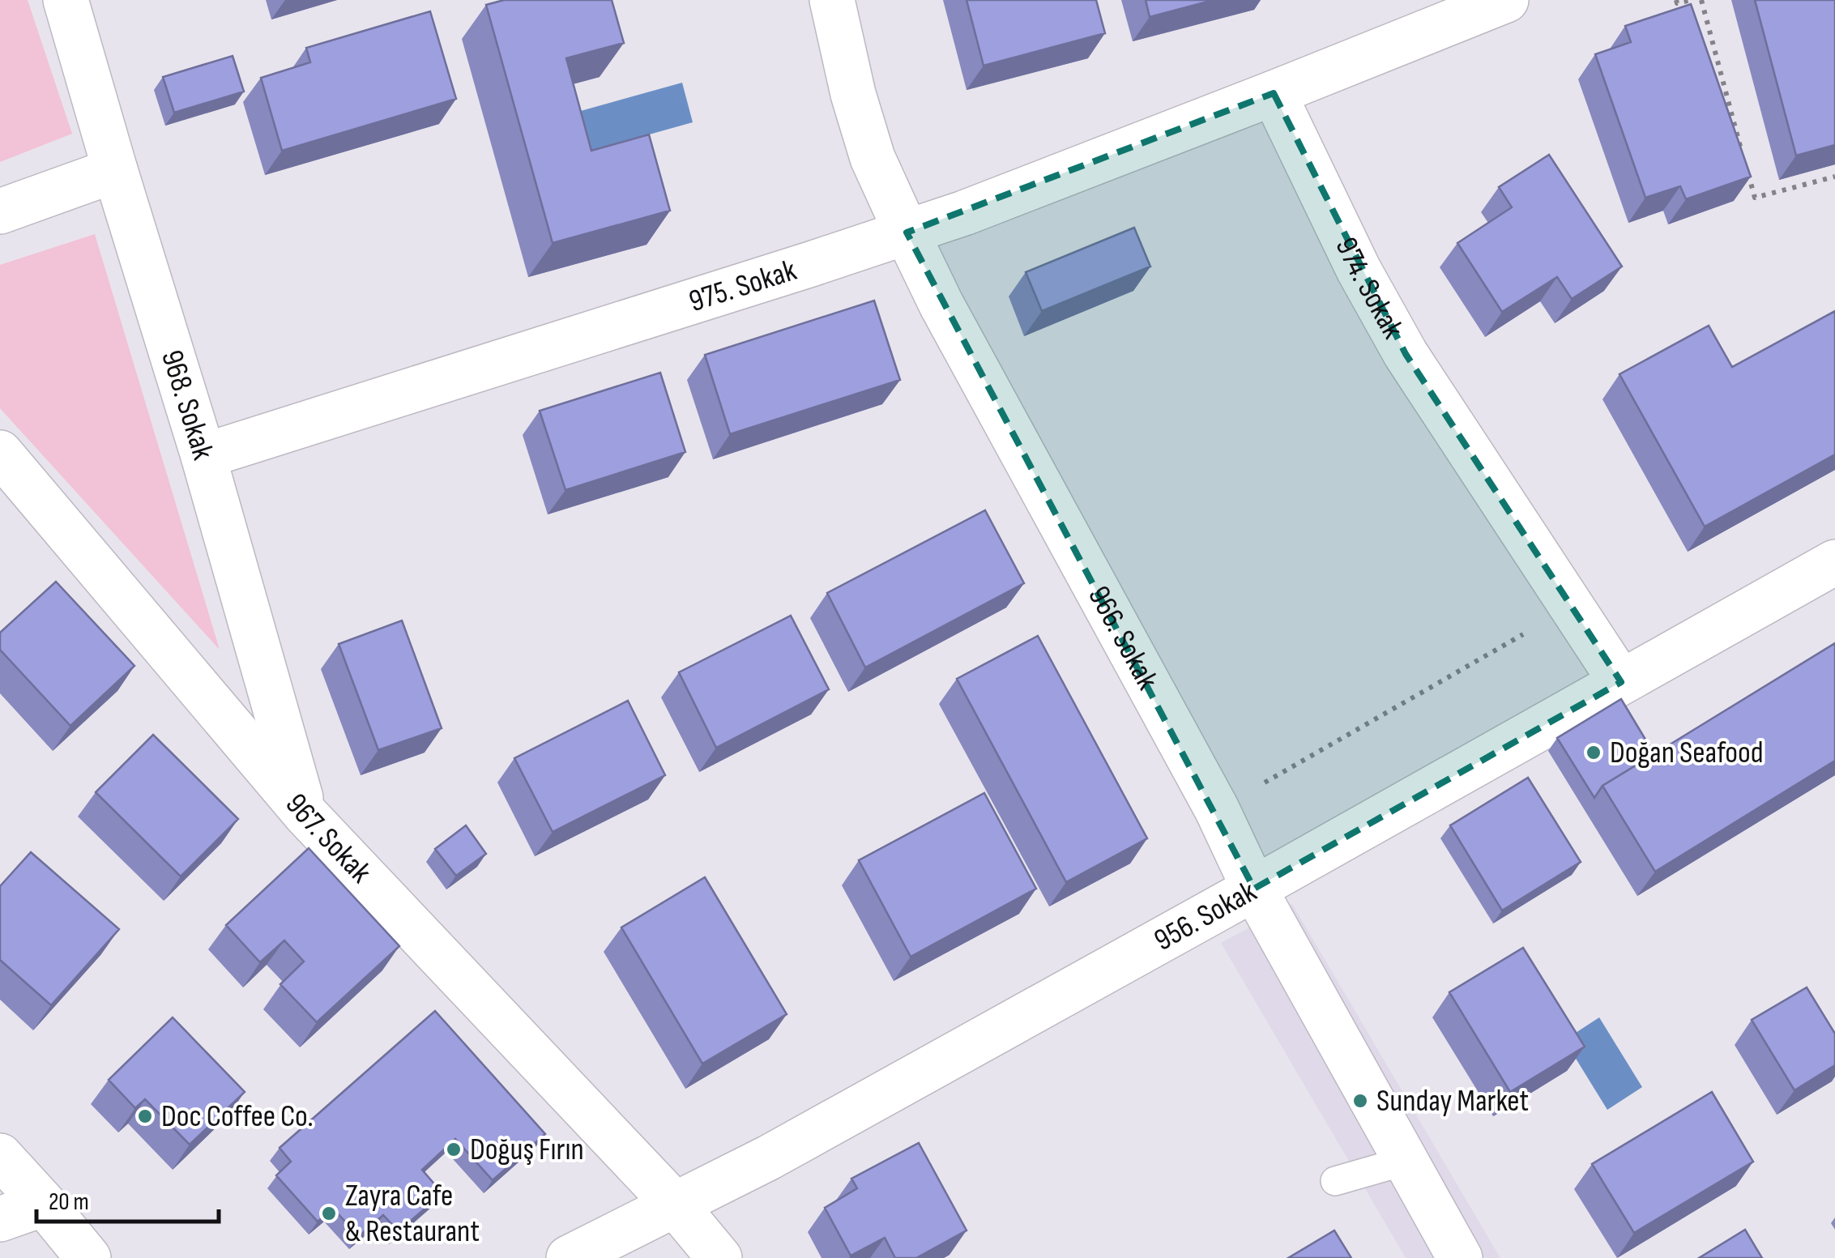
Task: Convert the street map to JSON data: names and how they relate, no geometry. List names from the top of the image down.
{
  "streets": {
    "street": [
      "975. Sokak",
      "974. Sokak",
      "968. Sokak",
      "966. Sokak",
      "967. Sokak",
      "956. Sokak"
    ]
  },
  "crossings": [
    ["975. Sokak", "974. Sokak"],
    ["975. Sokak", "968. Sokak"],
    ["975. Sokak", "966. Sokak"],
    ["974. Sokak", "956. Sokak"],
    ["968. Sokak", "967. Sokak"],
    ["966. Sokak", "956. Sokak"],
    ["967. Sokak", "956. Sokak"]
  ],
  "places": [
    "Doğan Seafood",
    "Sunday Market",
    "Doc Coffee Co.",
    "Doğuş Fırın",
    "Zayra Cafe & Restaurant"
  ],
  "scale_bar": "20 m"
}
